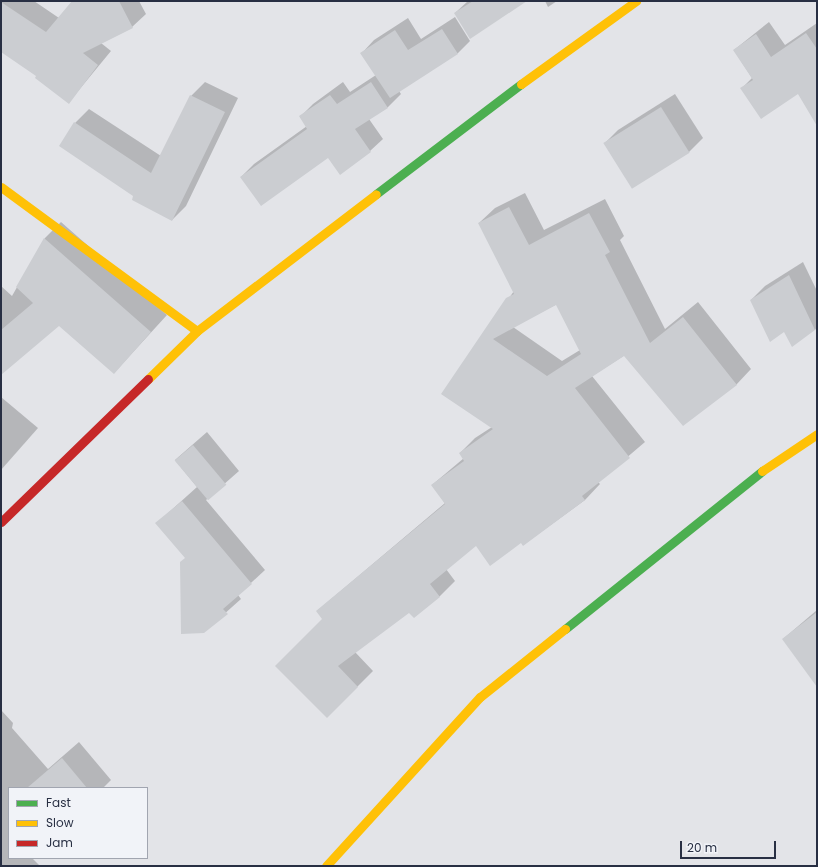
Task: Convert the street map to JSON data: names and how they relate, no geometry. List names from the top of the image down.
{
  "legend": ["Fast", "Slow", "Jam"],
  "scale_bar": "20 m"
}
